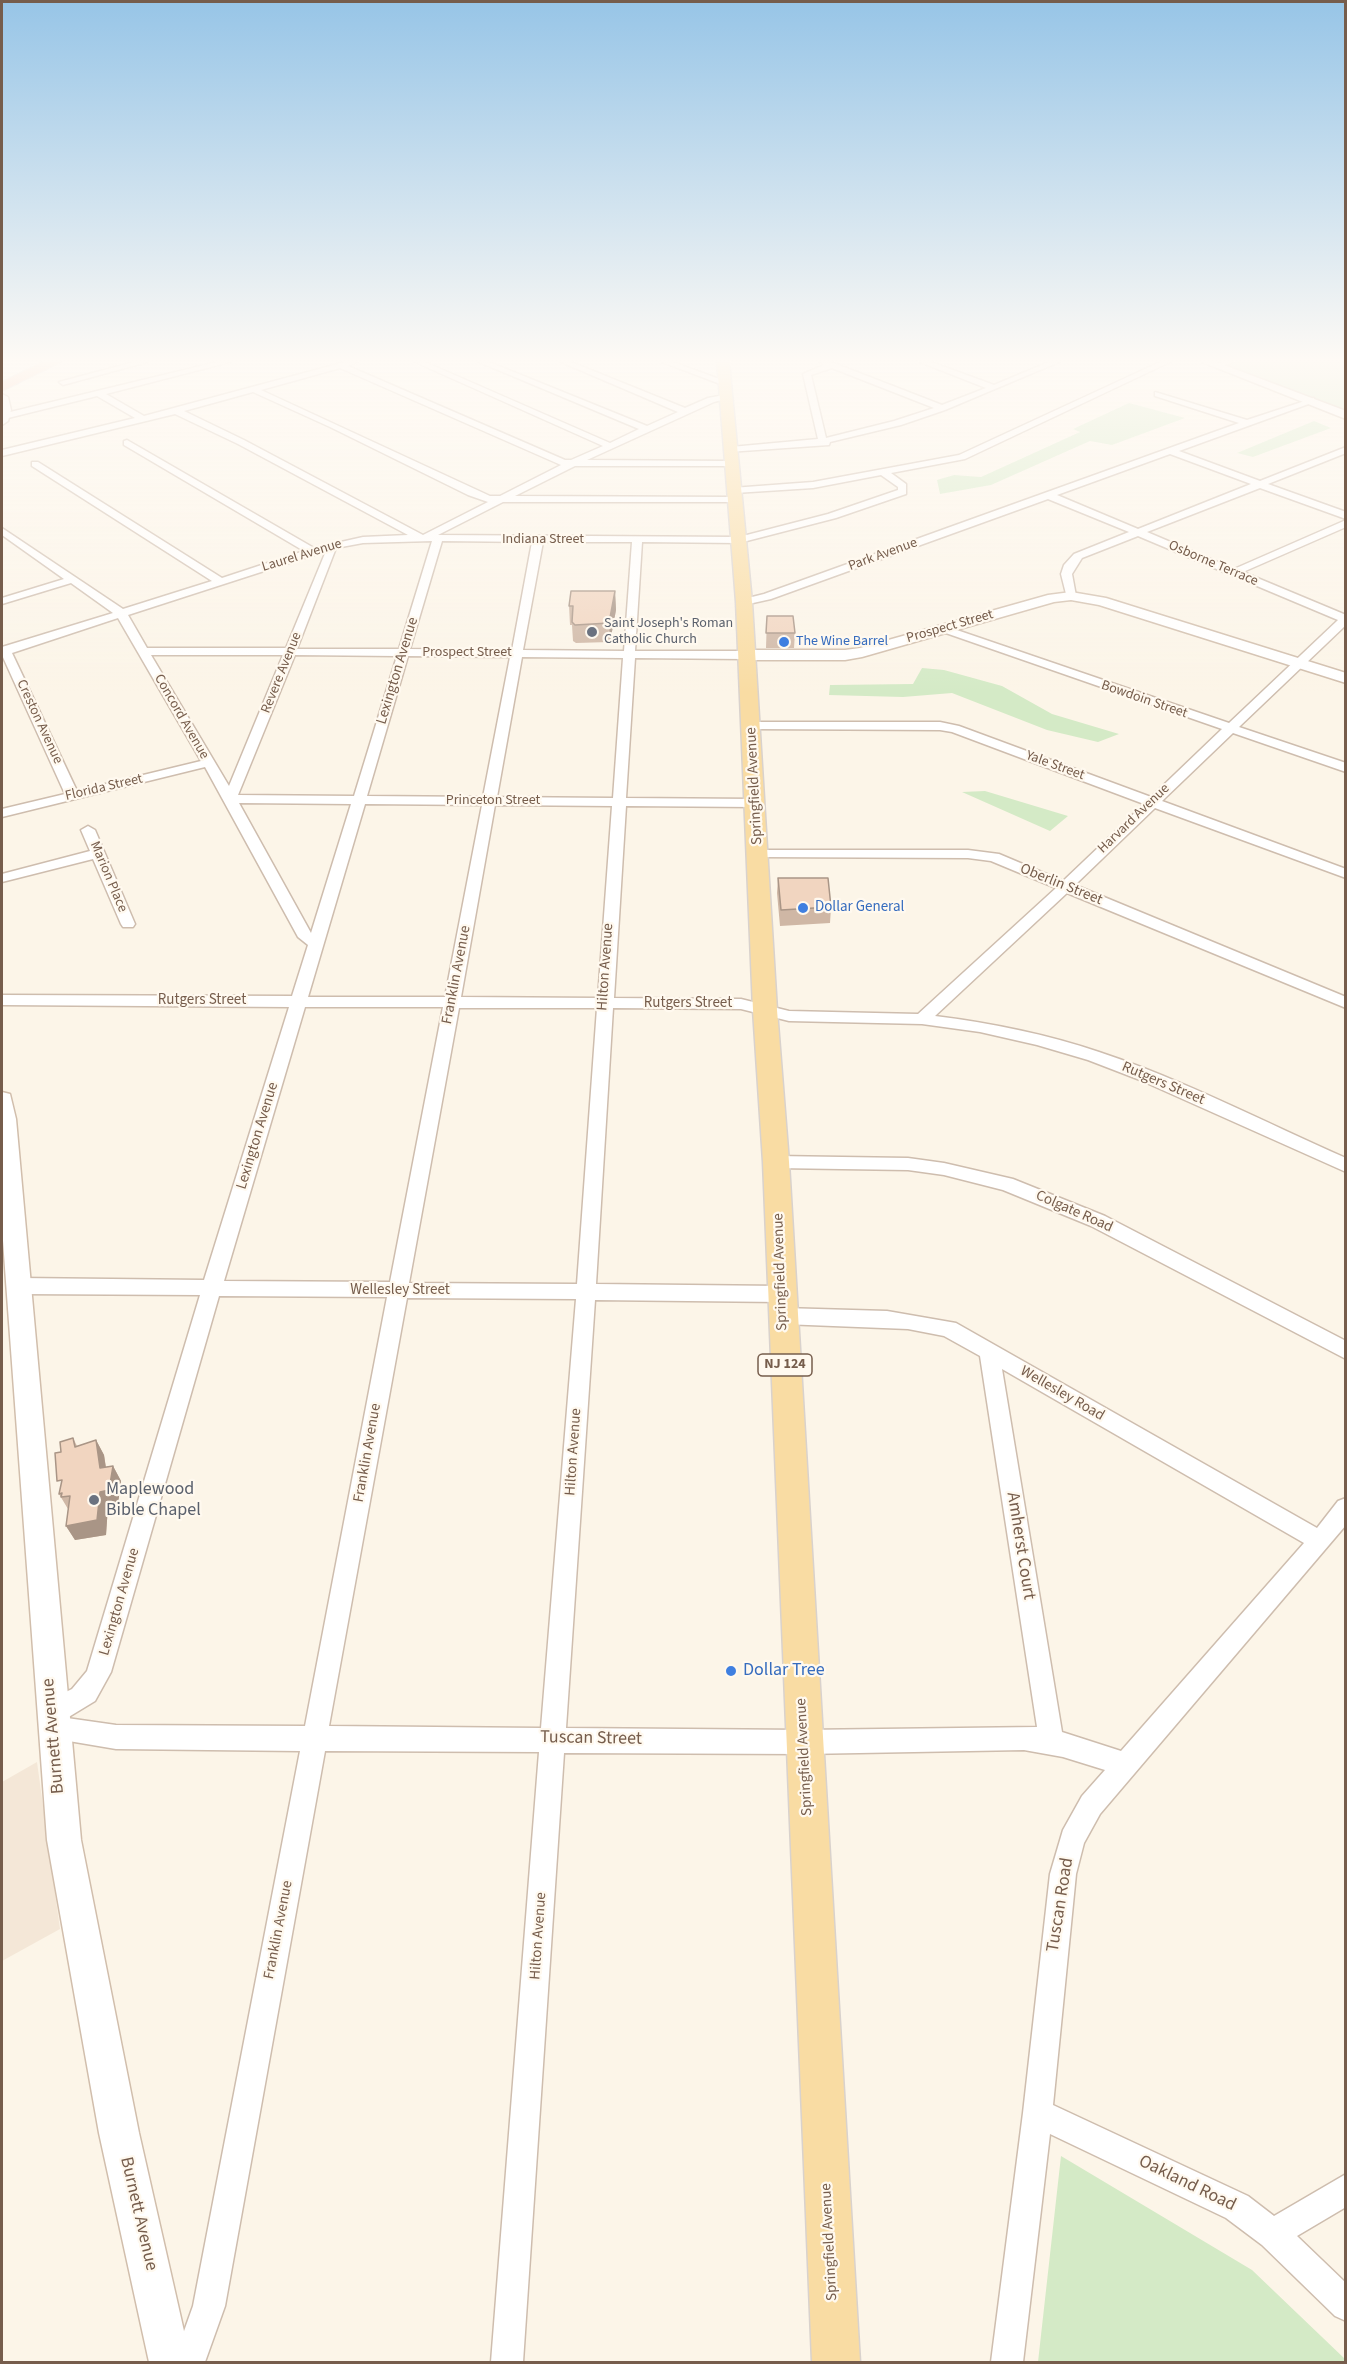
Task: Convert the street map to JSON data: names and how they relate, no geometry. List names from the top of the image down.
{
  "streets": {
    "main road": ["Springfield Avenue", "NJ 124"],
    "street": [
      "Indiana Street",
      "Park Avenue",
      "Laurel Avenue",
      "Osborne Terrace",
      "Prospect Street",
      "Lexington Avenue",
      "Revere Avenue",
      "Bowdoin Street",
      "Concord Avenue",
      "Creston Avenue",
      "Yale Street",
      "Florida Street",
      "Princeton Street",
      "Harvard Avenue",
      "Marion Place",
      "Oberlin Street",
      "Hilton Avenue",
      "Franklin Avenue",
      "Rutgers Street",
      "Colgate Road",
      "Wellesley Street",
      "Wellesley Road",
      "Amherst Court",
      "Burnett Avenue",
      "Tuscan Street",
      "Tuscan Road",
      "Oakland Road"
    ]
  },
  "crossings": [
    ["Indiana Street", "Laurel Avenue"],
    ["Indiana Street", "Lexington Avenue"],
    ["Indiana Street", "Springfield Avenue"],
    ["Indiana Street", "Hilton Avenue"],
    ["Indiana Street", "Franklin Avenue"],
    ["Park Avenue", "Osborne Terrace"],
    ["Park Avenue", "Springfield Avenue"],
    ["Laurel Avenue", "Lexington Avenue"],
    ["Laurel Avenue", "Revere Avenue"],
    ["Laurel Avenue", "Concord Avenue"],
    ["Laurel Avenue", "Creston Avenue"],
    ["Osborne Terrace", "Harvard Avenue"],
    ["Prospect Street", "Lexington Avenue"],
    ["Prospect Street", "Revere Avenue"],
    ["Prospect Street", "Bowdoin Street"],
    ["Prospect Street", "Concord Avenue"],
    ["Prospect Street", "Springfield Avenue"],
    ["Prospect Street", "Harvard Avenue"],
    ["Prospect Street", "Hilton Avenue"],
    ["Prospect Street", "Franklin Avenue"],
    ["Lexington Avenue", "Concord Avenue"],
    ["Lexington Avenue", "Princeton Street"],
    ["Lexington Avenue", "Rutgers Street"],
    ["Lexington Avenue", "Wellesley Street"],
    ["Lexington Avenue", "Burnett Avenue"],
    ["Lexington Avenue", "Tuscan Street"],
    ["Revere Avenue", "Concord Avenue"],
    ["Revere Avenue", "Princeton Street"],
    ["Bowdoin Street", "Harvard Avenue"],
    ["Concord Avenue", "Florida Street"],
    ["Concord Avenue", "Princeton Street"],
    ["Creston Avenue", "Florida Street"],
    ["Yale Street", "Springfield Avenue"],
    ["Yale Street", "Harvard Avenue"],
    ["Springfield Avenue", "Princeton Street"],
    ["Springfield Avenue", "Oberlin Street"],
    ["Springfield Avenue", "Rutgers Street"],
    ["Springfield Avenue", "Colgate Road"],
    ["Springfield Avenue", "Wellesley Street"],
    ["Springfield Avenue", "Wellesley Road"],
    ["Springfield Avenue", "Tuscan Street"],
    ["Princeton Street", "Hilton Avenue"],
    ["Princeton Street", "Franklin Avenue"],
    ["Harvard Avenue", "Oberlin Street"],
    ["Harvard Avenue", "Rutgers Street"],
    ["Hilton Avenue", "Rutgers Street"],
    ["Hilton Avenue", "Wellesley Street"],
    ["Hilton Avenue", "Tuscan Street"],
    ["Franklin Avenue", "Rutgers Street"],
    ["Franklin Avenue", "Wellesley Street"],
    ["Franklin Avenue", "Tuscan Street"],
    ["Wellesley Street", "Wellesley Road"],
    ["Wellesley Street", "Burnett Avenue"],
    ["Wellesley Road", "Amherst Court"],
    ["Wellesley Road", "Tuscan Road"],
    ["Amherst Court", "Tuscan Street"],
    ["Burnett Avenue", "Tuscan Street"],
    ["Tuscan Street", "Tuscan Road"],
    ["Tuscan Road", "Oakland Road"]
  ],
  "places": [
    "Saint Joseph's Roman Catholic Church",
    "The Wine Barrel",
    "Dollar General",
    "Maplewood Bible Chapel",
    "Dollar Tree"
  ]
}
